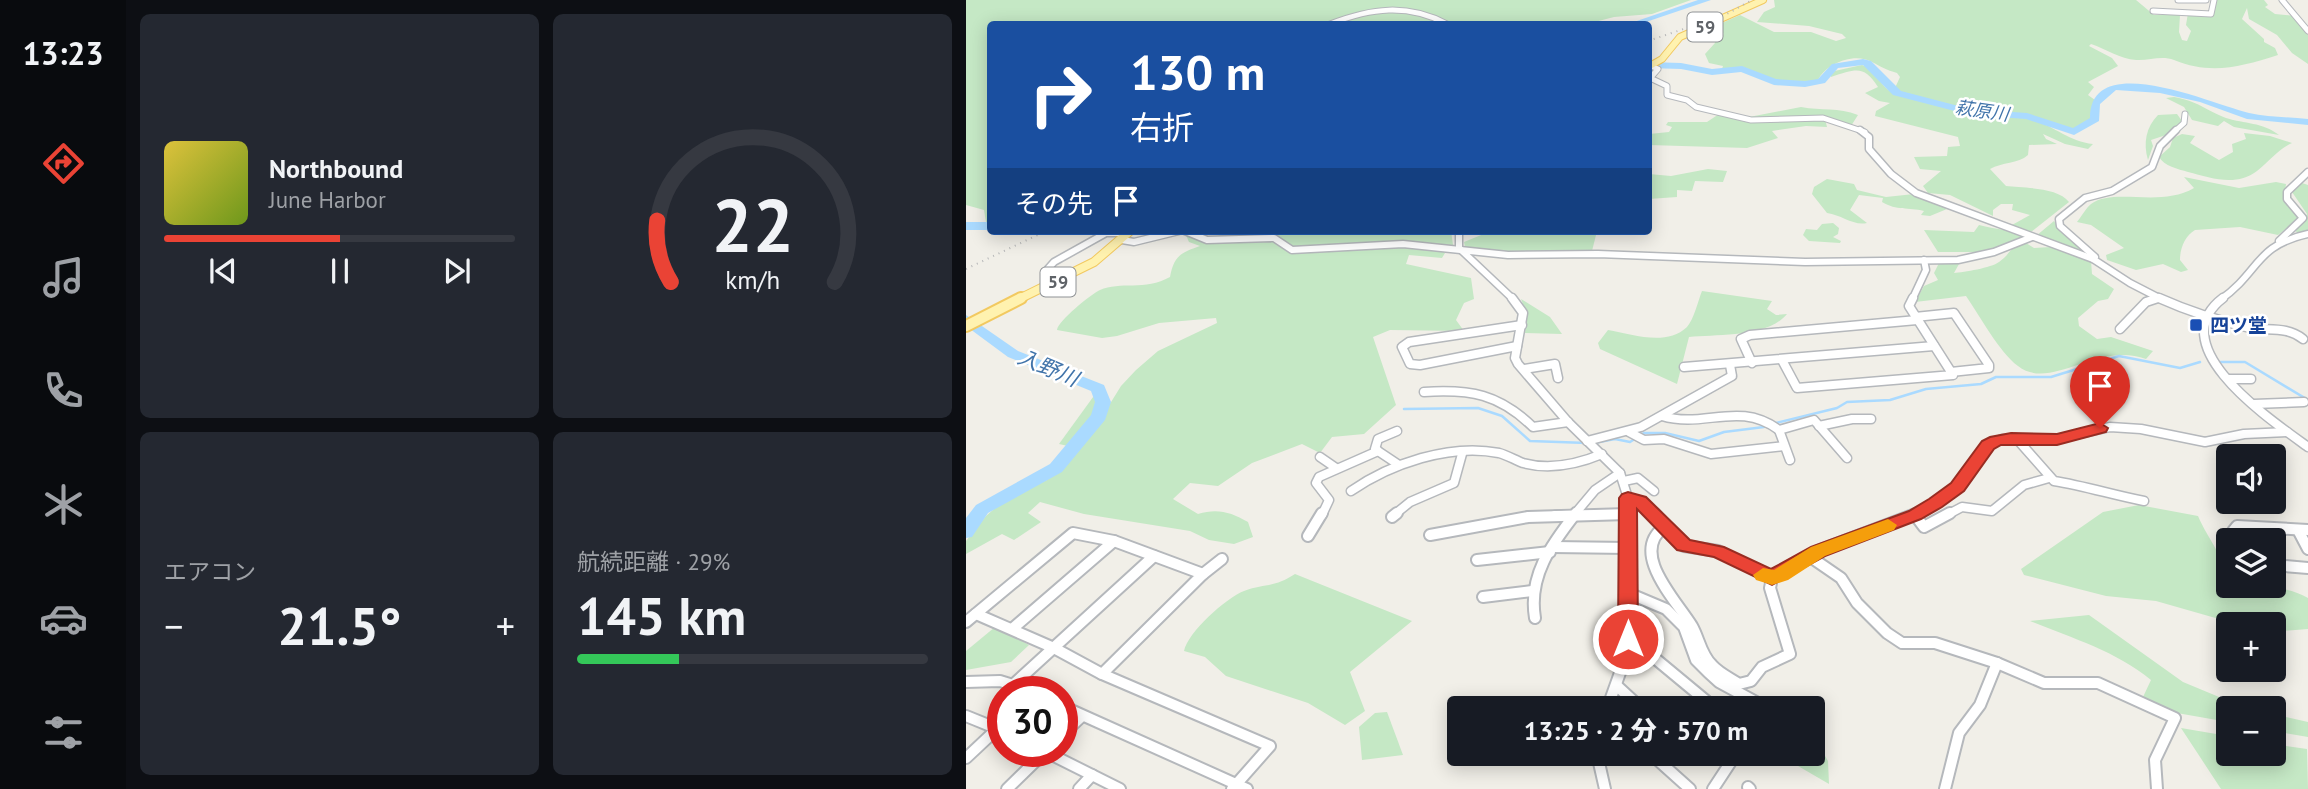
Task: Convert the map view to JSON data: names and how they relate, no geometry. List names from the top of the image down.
{
  "streets": {
    "main road": ["59"]
  },
  "water": ["萩原川", "入野川"],
  "places": {
    "transit": ["四ツ堂"]
  },
  "page": {
    "tabs": "13:23",
    "turn": ["130 m", "右折"],
    "song": ["Northbound", "June Harbor"],
    "then": "その先",
    "tile": [
      "エアコン",
      ["航続距離 · 29%", "145 km"]
    ],
    "map_buttons": ["+", "−"],
    "heat": ["−", "21.5°", "+"],
    "limit": "30",
    "trip": "13:25 · 2 分 · 570 m",
    "gauge": ["22", "km/h"]
  }
}
